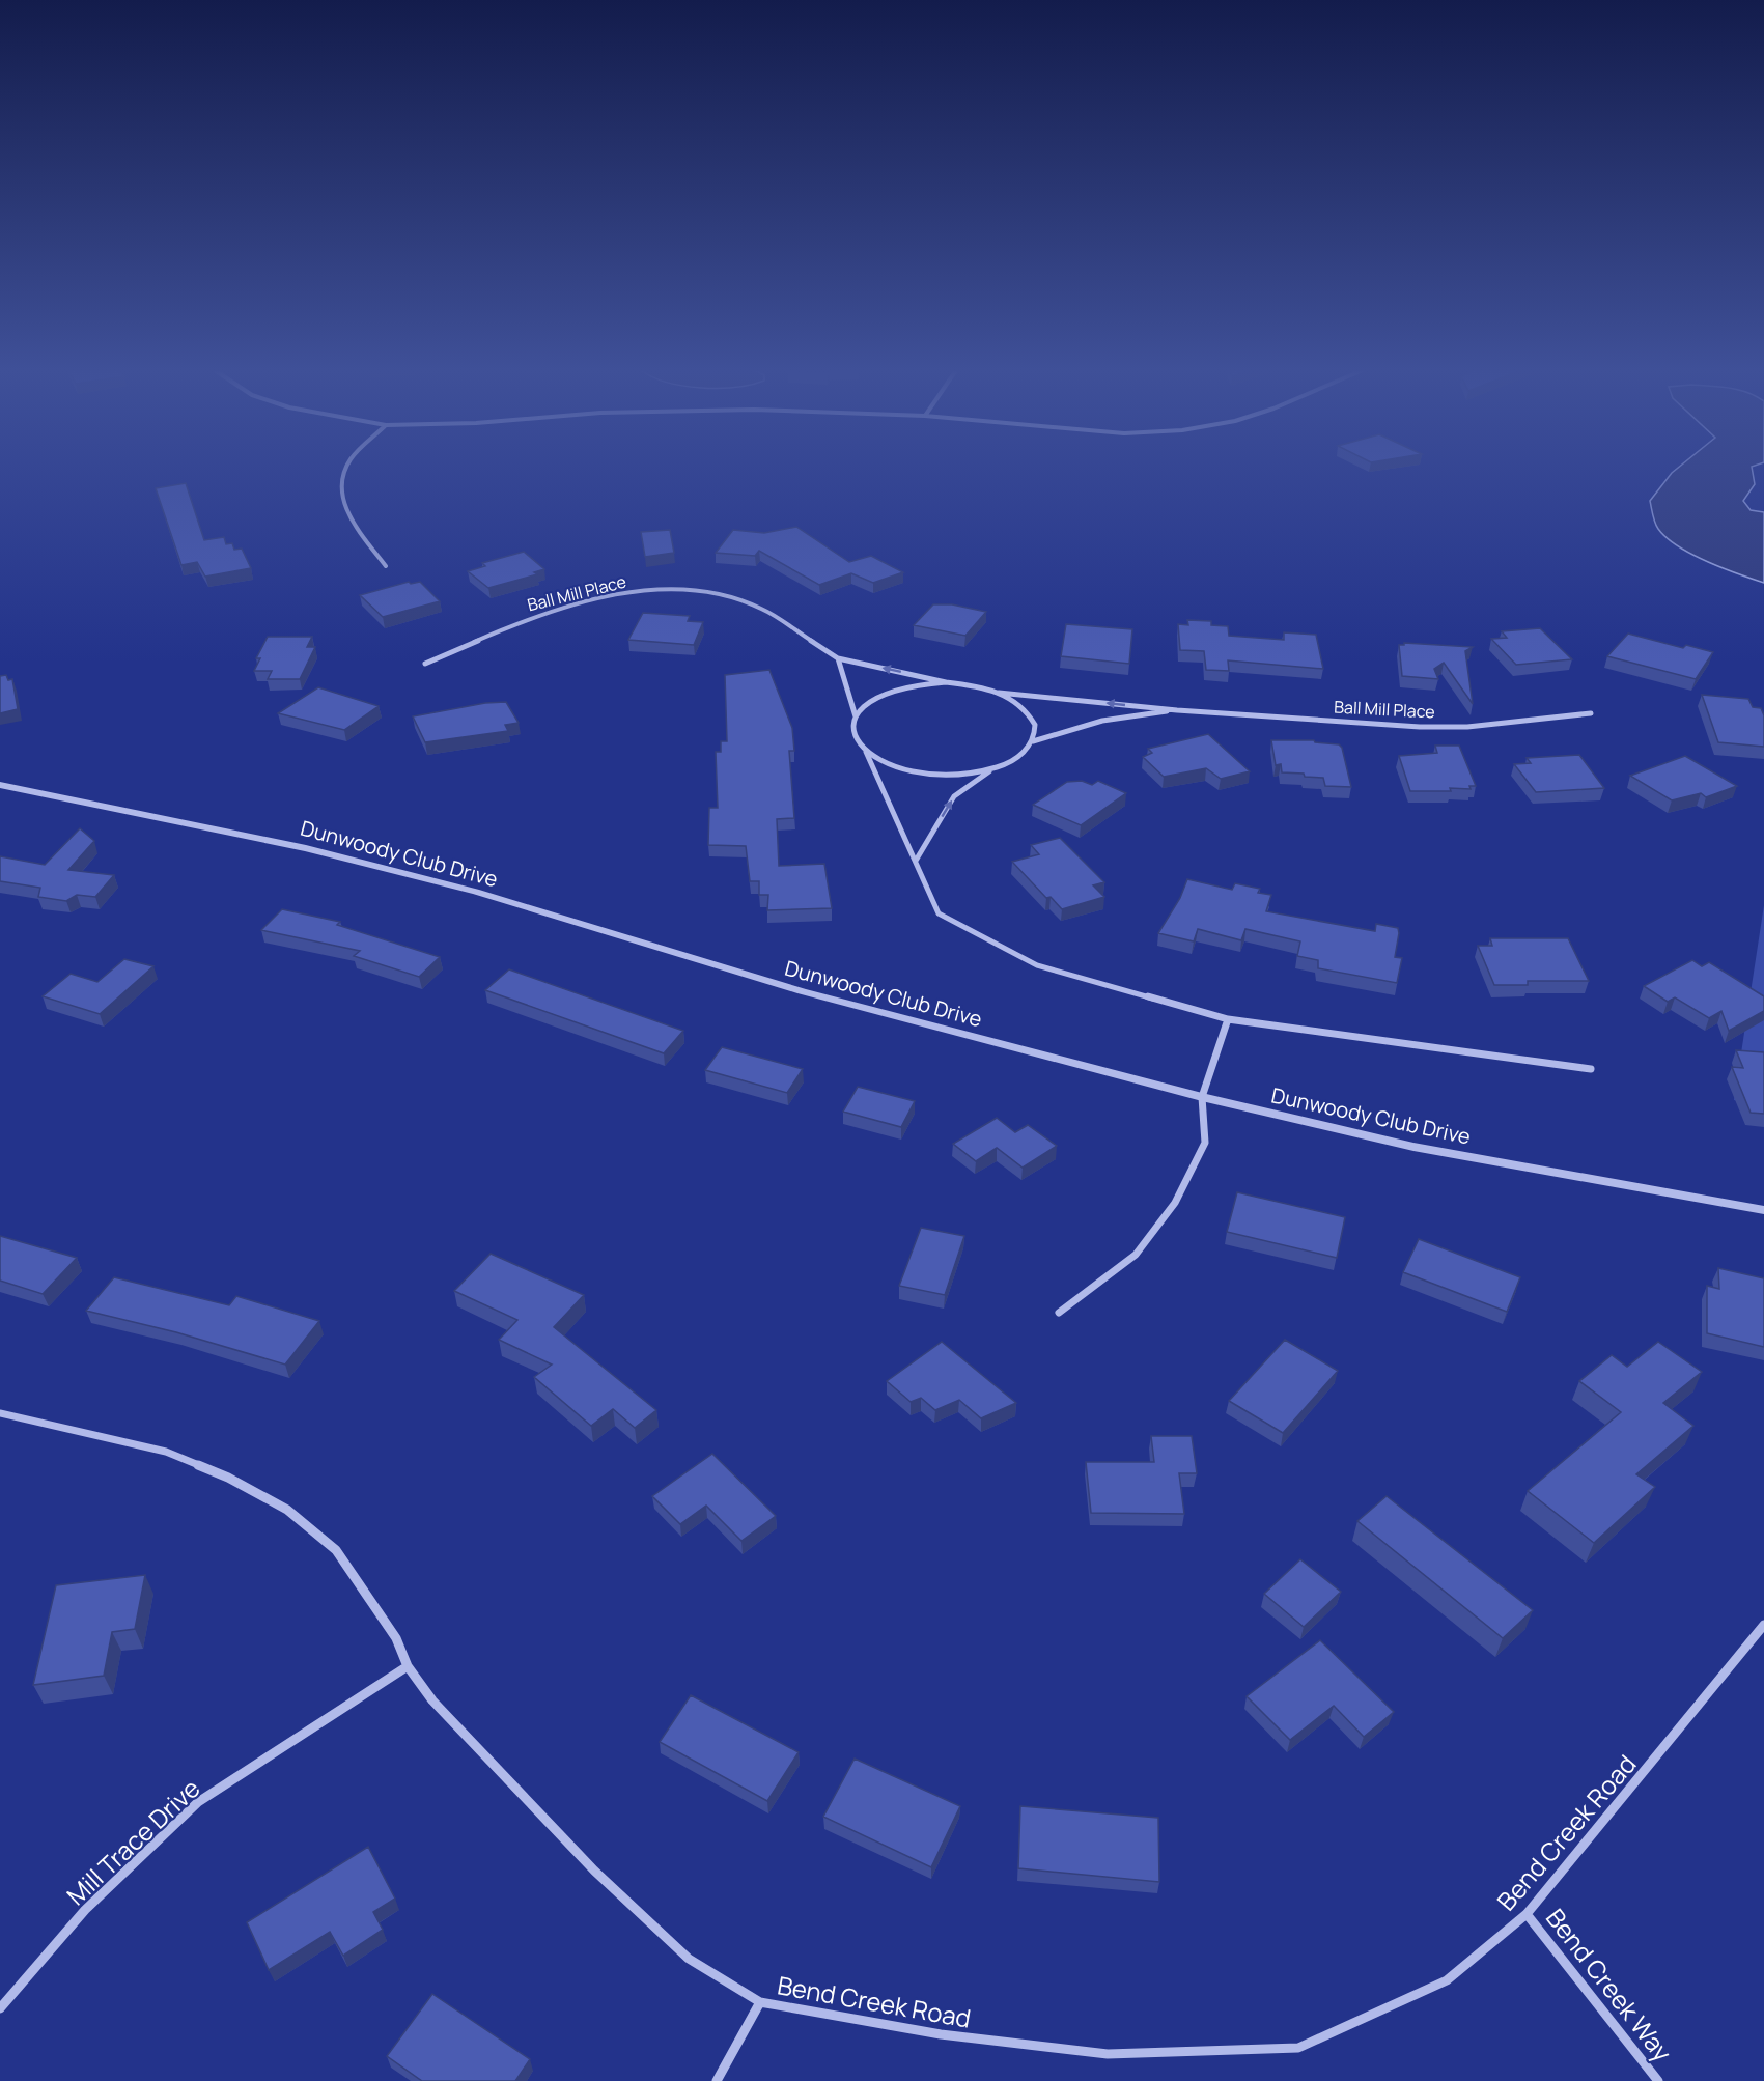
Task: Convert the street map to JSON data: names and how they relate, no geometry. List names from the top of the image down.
{
  "streets": {
    "street": [
      "Ball Mill Place",
      "Dunwoody Club Drive",
      "Bend Creek Road",
      "Mill Trace Drive",
      "Bend Creek Way"
    ]
  },
  "crossings": [
    ["Bend Creek Road", "Mill Trace Drive"],
    ["Bend Creek Road", "Bend Creek Way"]
  ]
}
